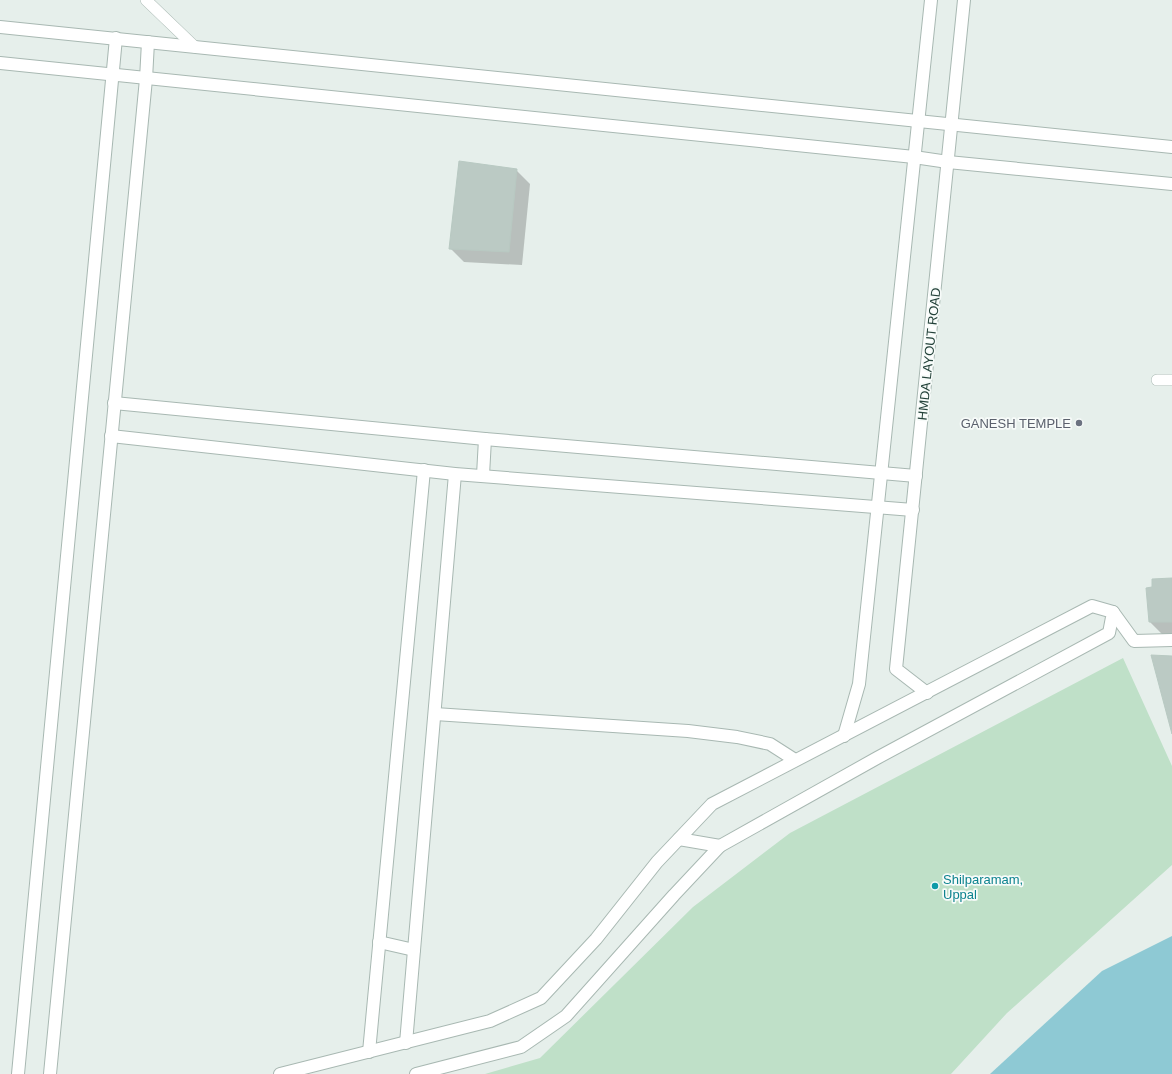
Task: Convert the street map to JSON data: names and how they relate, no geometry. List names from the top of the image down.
{
  "streets": {
    "street": ["HMDA LAYOUT ROAD"]
  },
  "places": ["GANESH TEMPLE", "Shilparamam, Uppal"]
}
